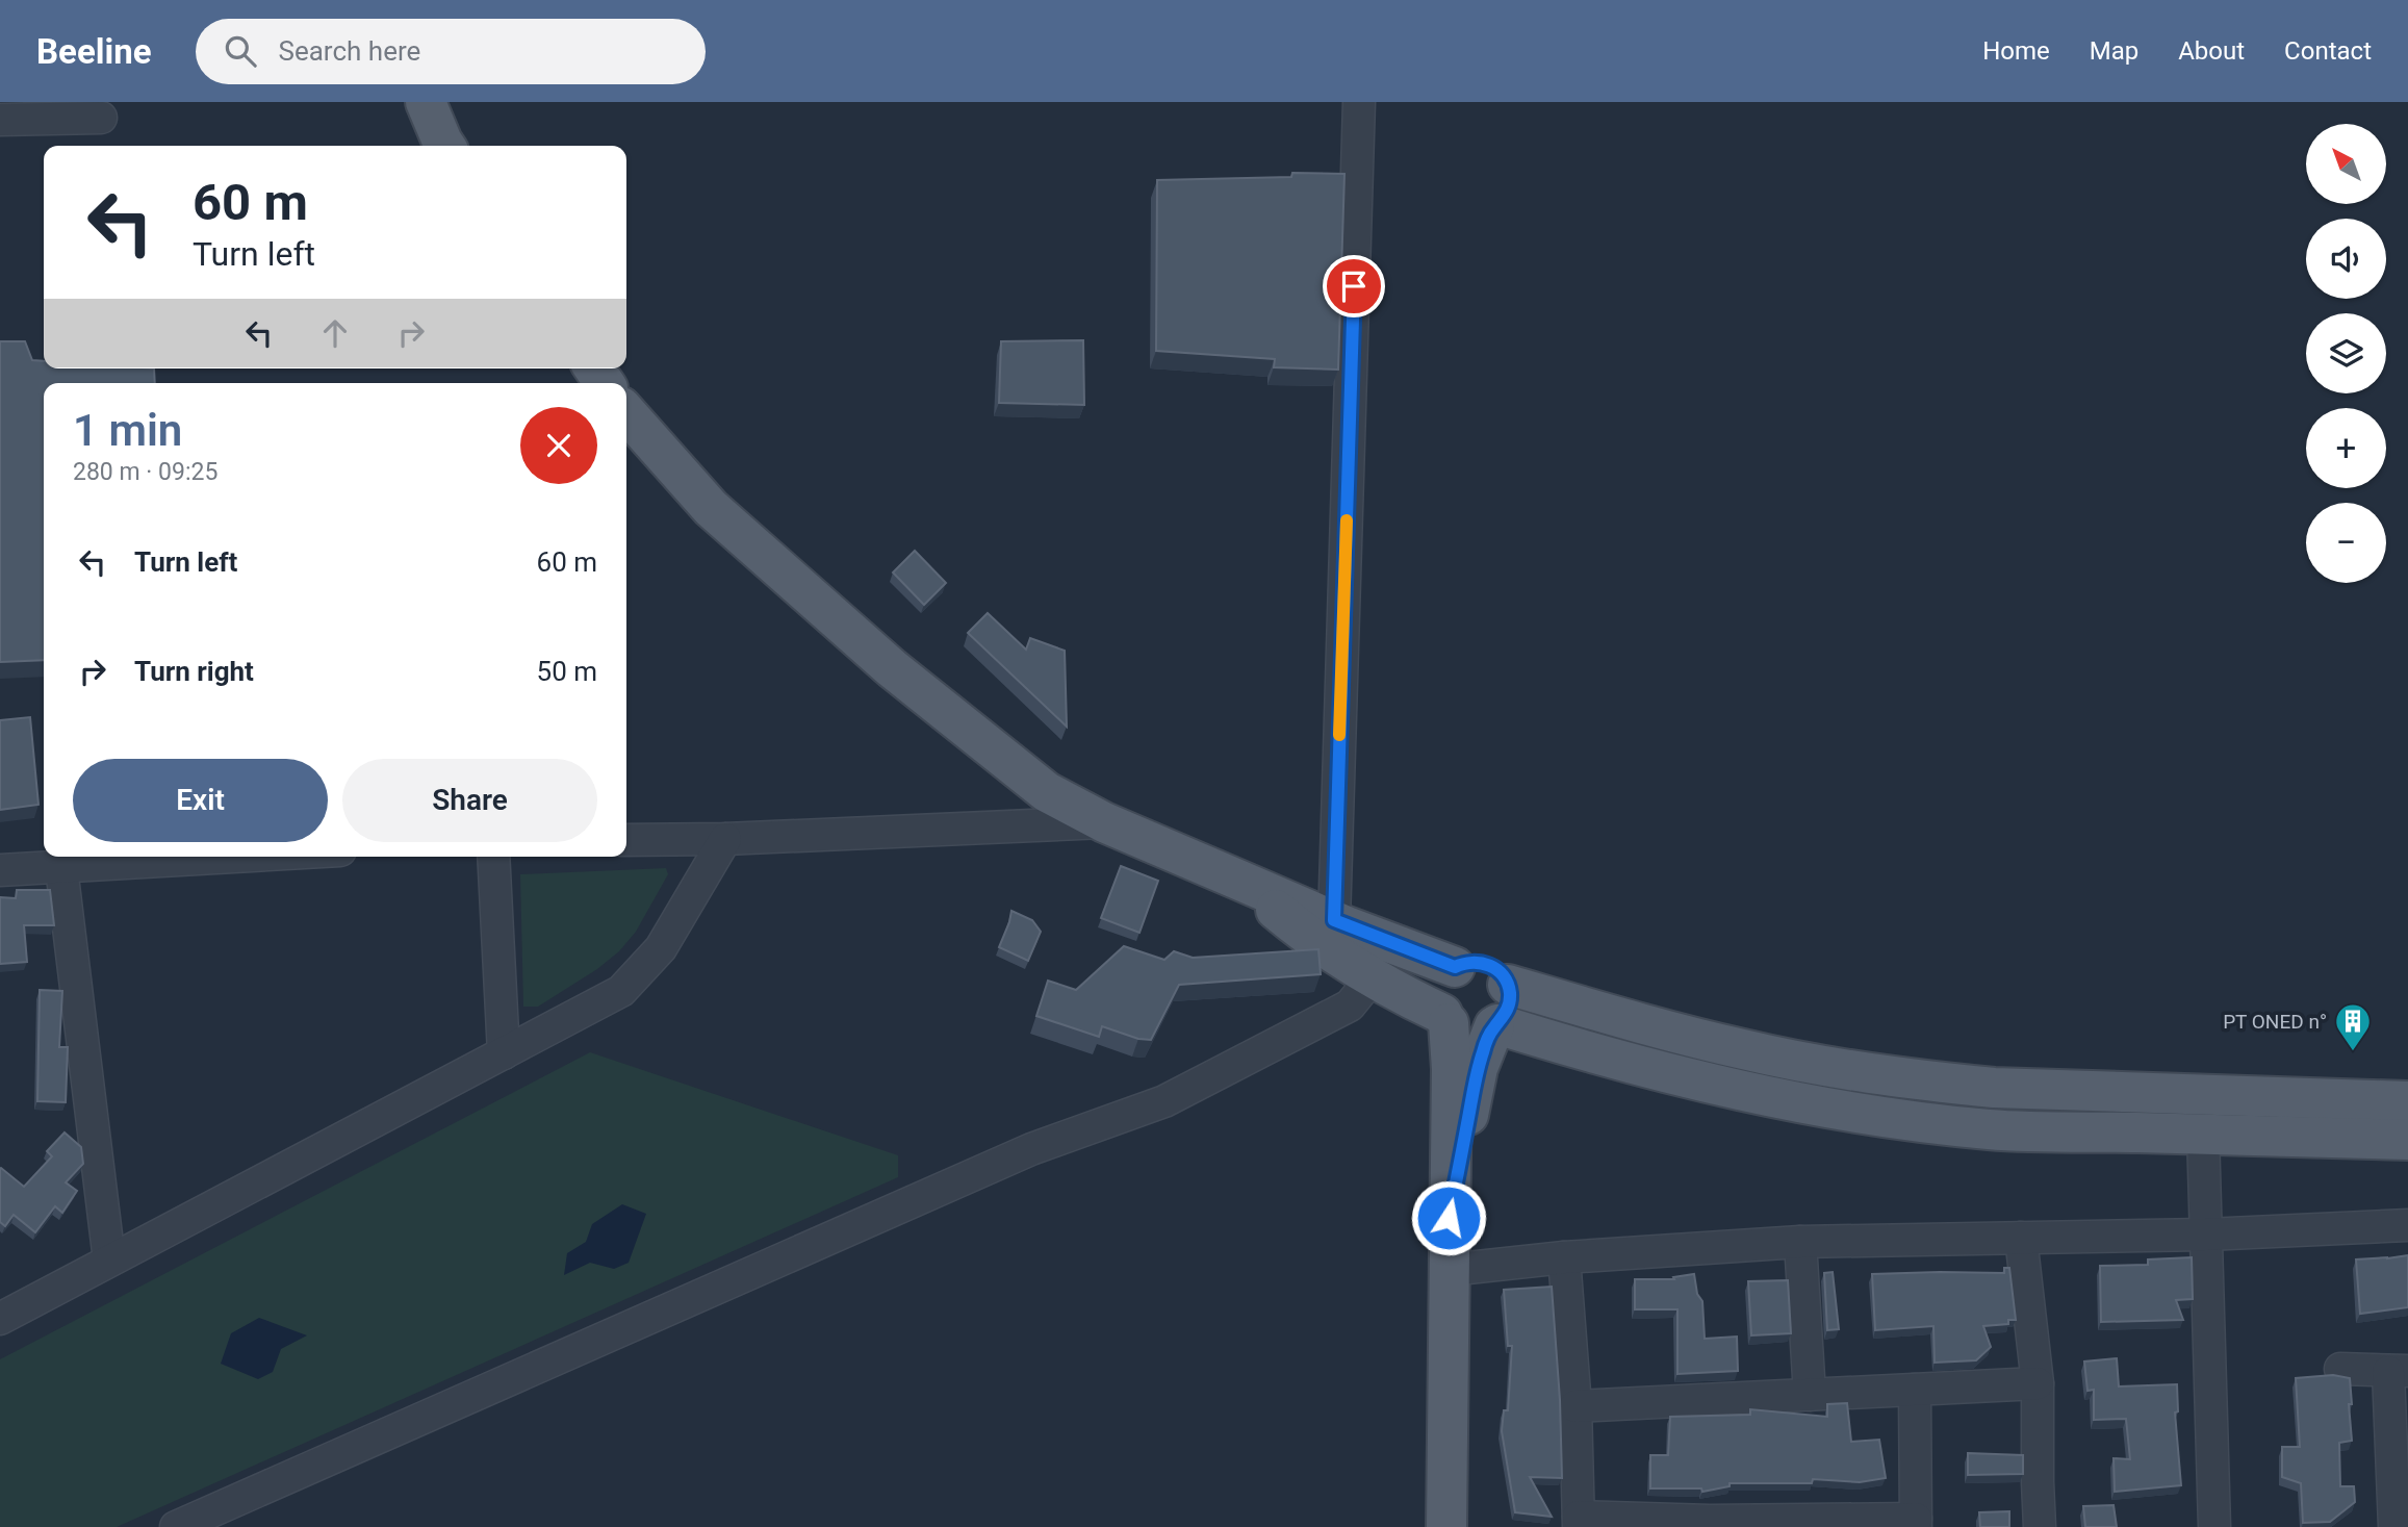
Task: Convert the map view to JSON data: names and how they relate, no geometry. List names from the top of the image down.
{
  "places": {
    "building": ["PT ONED n°"]
  },
  "north": "top left",
  "page": {
    "header": "Beeline",
    "search": "Search here",
    "nav": [
      "Home",
      "Map",
      "About",
      "Contact"
    ],
    "map_buttons": ["+", "−"],
    "turn": ["60 m", "Turn left"],
    "heading": ["1 min", "280 m · 09:25"],
    "list": [
      {
        "name": "Turn left",
        "value": "60 m"
      },
      {
        "name": "Turn right",
        "value": "50 m"
      }
    ],
    "buttons": ["Exit", "Share"]
  }
}
